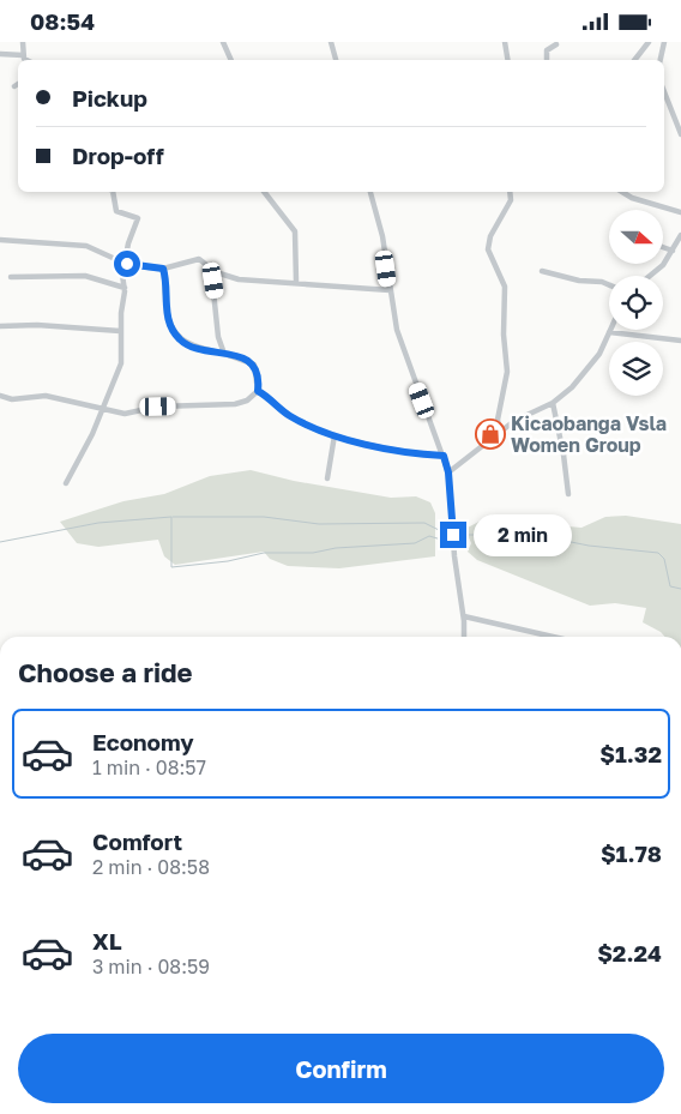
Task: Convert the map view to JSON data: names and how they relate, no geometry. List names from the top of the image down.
{
  "places": {
    "shop": ["Kicaobanga Vsla Women Group"]
  },
  "north": "right",
  "page": {
    "status": "08:54",
    "banner": ["Pickup", "Drop-off"],
    "bubble": "2 min",
    "heading": "Choose a ride",
    "list": [
      {
        "name": "Economy",
        "note": "1 min · 08:57",
        "value": "$1.32"
      },
      {
        "name": "Comfort",
        "note": "2 min · 08:58",
        "value": "$1.78"
      },
      {
        "name": "XL",
        "note": "3 min · 08:59",
        "value": "$2.24"
      }
    ],
    "buttons": "Confirm"
  }
}
